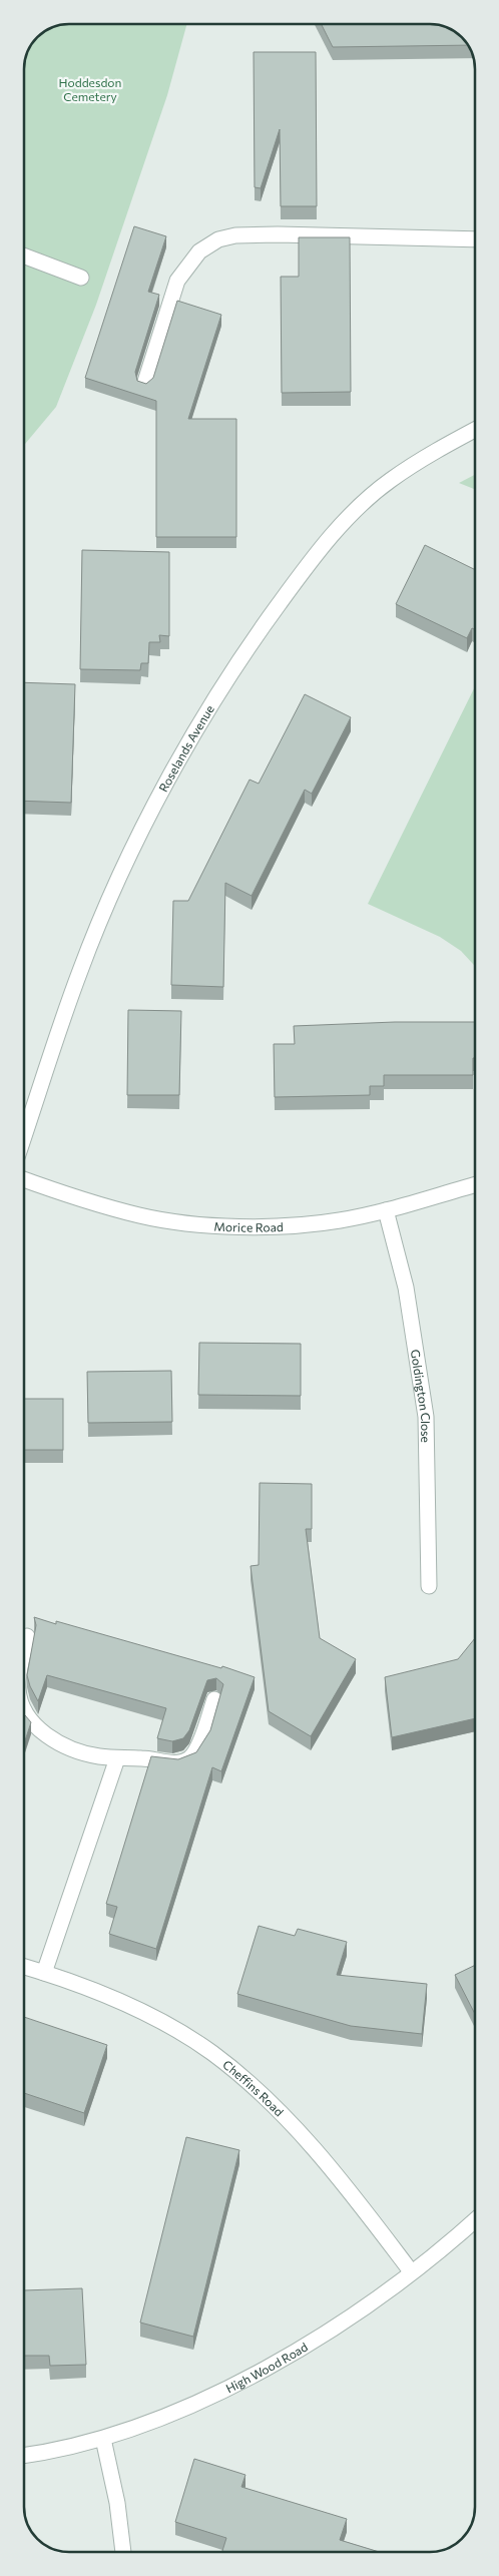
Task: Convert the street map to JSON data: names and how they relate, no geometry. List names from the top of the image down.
{
  "streets": {
    "street": [
      "Roselands Avenue",
      "Morice Road",
      "Goldington Close",
      "Cheffins Road",
      "High Wood Road"
    ]
  },
  "crossings": [
    ["Morice Road", "Goldington Close"],
    ["Cheffins Road", "High Wood Road"]
  ],
  "parks": ["Hoddesdon Cemetery"]
}
